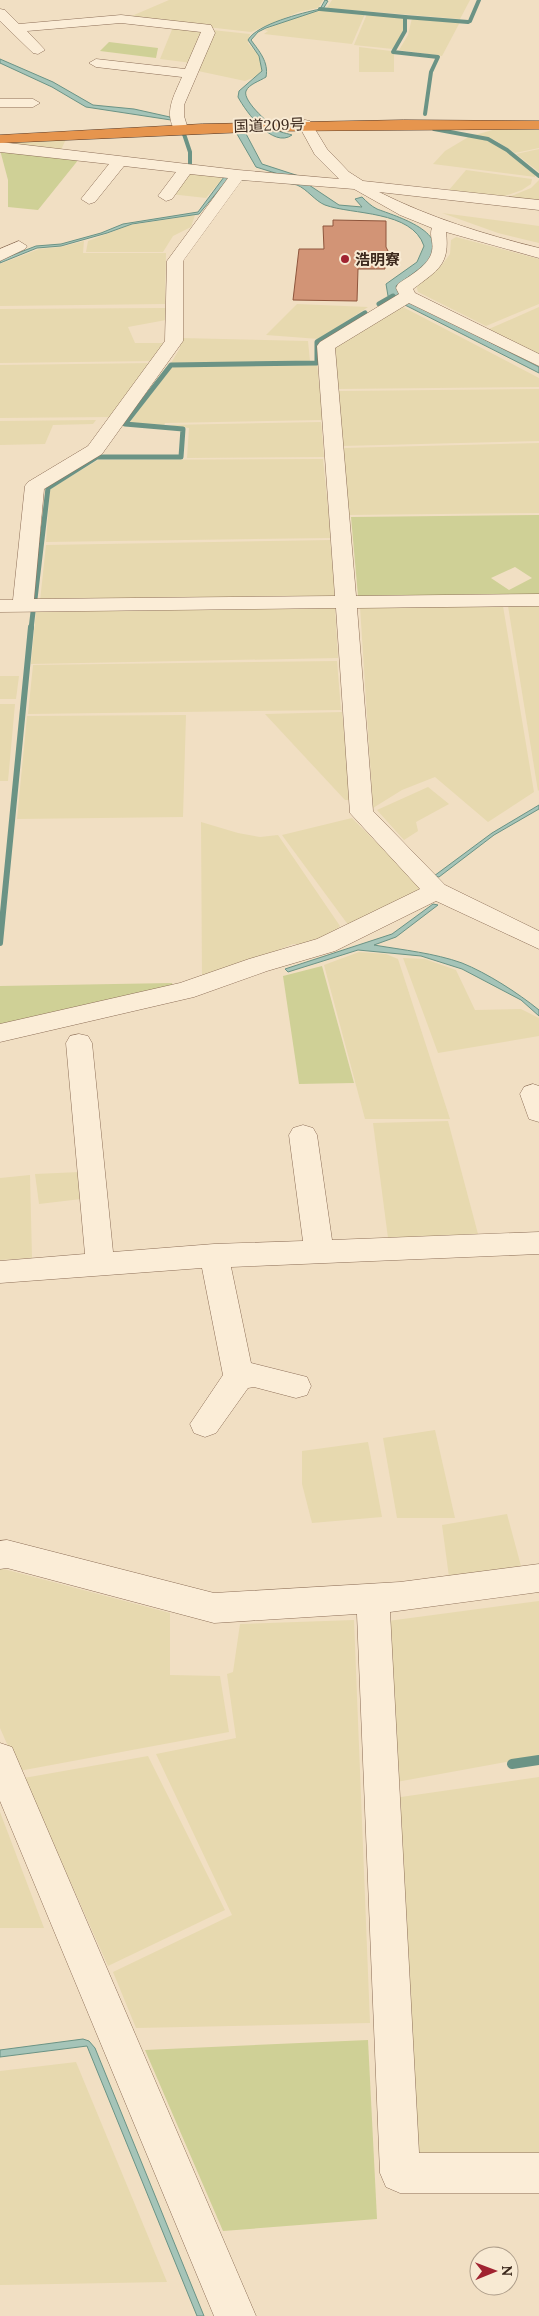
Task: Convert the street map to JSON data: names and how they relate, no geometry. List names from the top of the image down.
{
  "streets": {
    "highway": ["国道209号"]
  },
  "places": ["浩明寮"],
  "north": "right"
}
